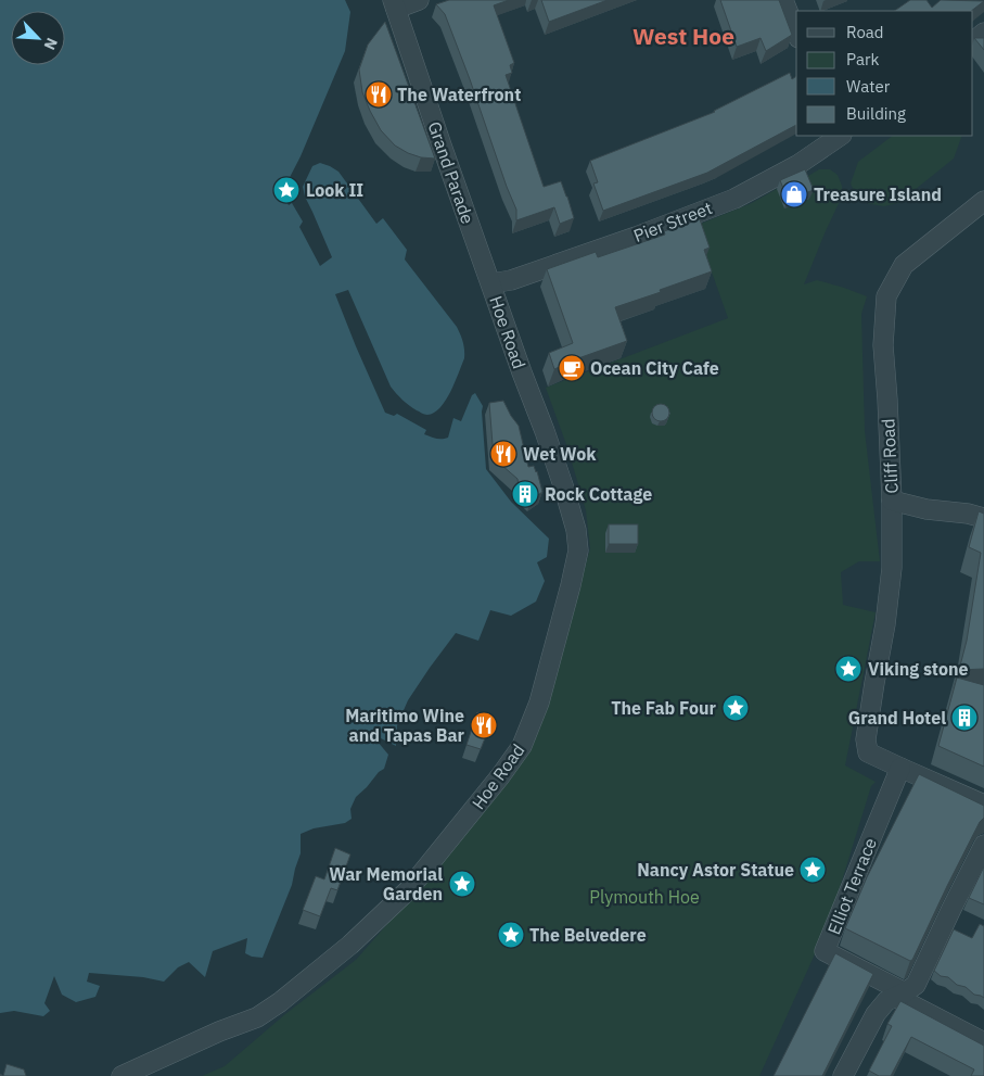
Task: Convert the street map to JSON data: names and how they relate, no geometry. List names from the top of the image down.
{
  "streets": {
    "street": [
      "Grand Parade",
      "Pier Street",
      "Hoe Road",
      "Cliff Road",
      "Elliot Terrace"
    ]
  },
  "crossings": [
    ["Grand Parade", "Pier Street"],
    ["Grand Parade", "Hoe Road"],
    ["Pier Street", "Hoe Road"],
    ["Cliff Road", "Elliot Terrace"]
  ],
  "districts": ["West Hoe"],
  "parks": ["Plymouth Hoe"],
  "places": {
    "restaurant": ["The Waterfront", "Wet Wok", "Maritimo Wine and Tapas Bar"],
    "place": [
      "Look II",
      "Viking stone",
      "The Fab Four",
      "Nancy Astor Statue",
      "War Memorial Garden",
      "The Belvedere"
    ],
    "shop": ["Treasure Island"],
    "cafe": ["Ocean City Cafe"],
    "building": ["Rock Cottage", "Grand Hotel"]
  },
  "legend": [
    "Road",
    "Park",
    "Water",
    "Building"
  ],
  "north": "bottom right"
}
